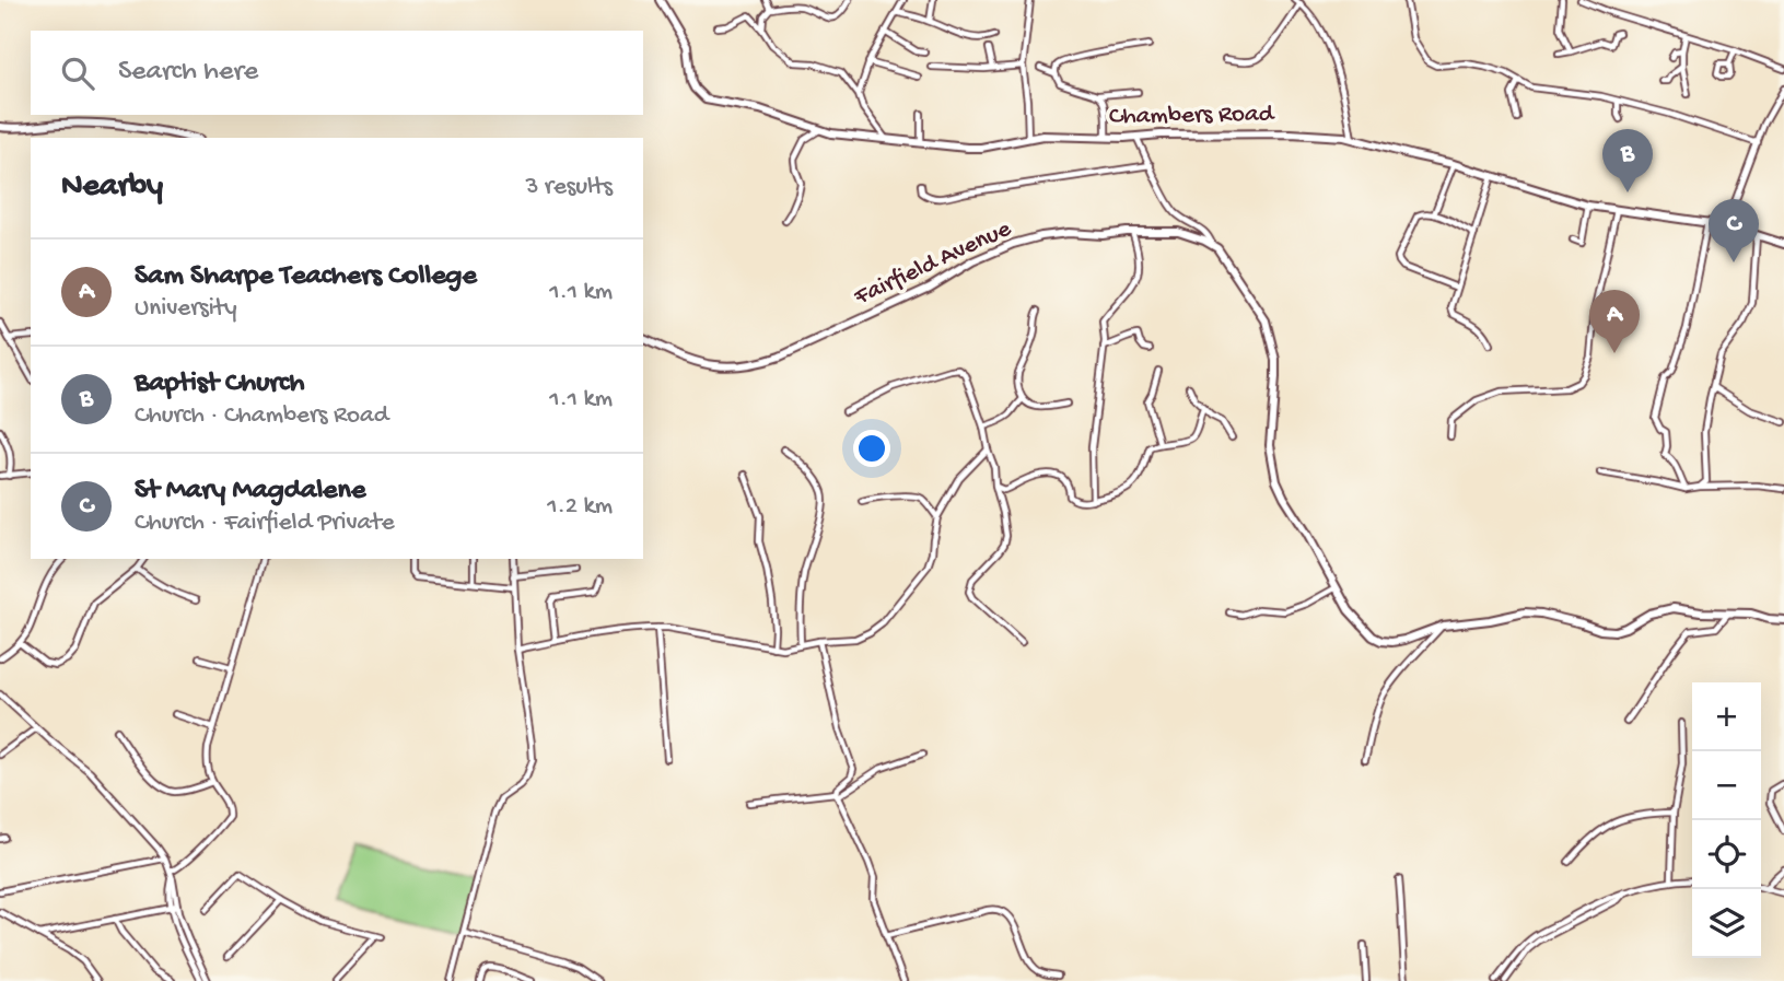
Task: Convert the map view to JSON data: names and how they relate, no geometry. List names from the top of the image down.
{
  "streets": {
    "street": ["Chambers Road", "Fairfield Avenue"]
  },
  "page": {
    "search": "Search here",
    "pins": ["B", "C", "A"],
    "heading": ["Nearby", "3 results"],
    "list": [
      {
        "mark": "A",
        "name": "Sam Sharpe Teachers College",
        "note": "University",
        "value": "1.1 km"
      },
      {
        "mark": "B",
        "name": "Baptist Church",
        "note": "Church · Chambers Road",
        "value": "1.1 km"
      },
      {
        "mark": "C",
        "name": "St Mary Magdalene",
        "note": "Church · Fairfield Private",
        "value": "1.2 km"
      }
    ],
    "map_buttons": ["+", "−"]
  }
}
